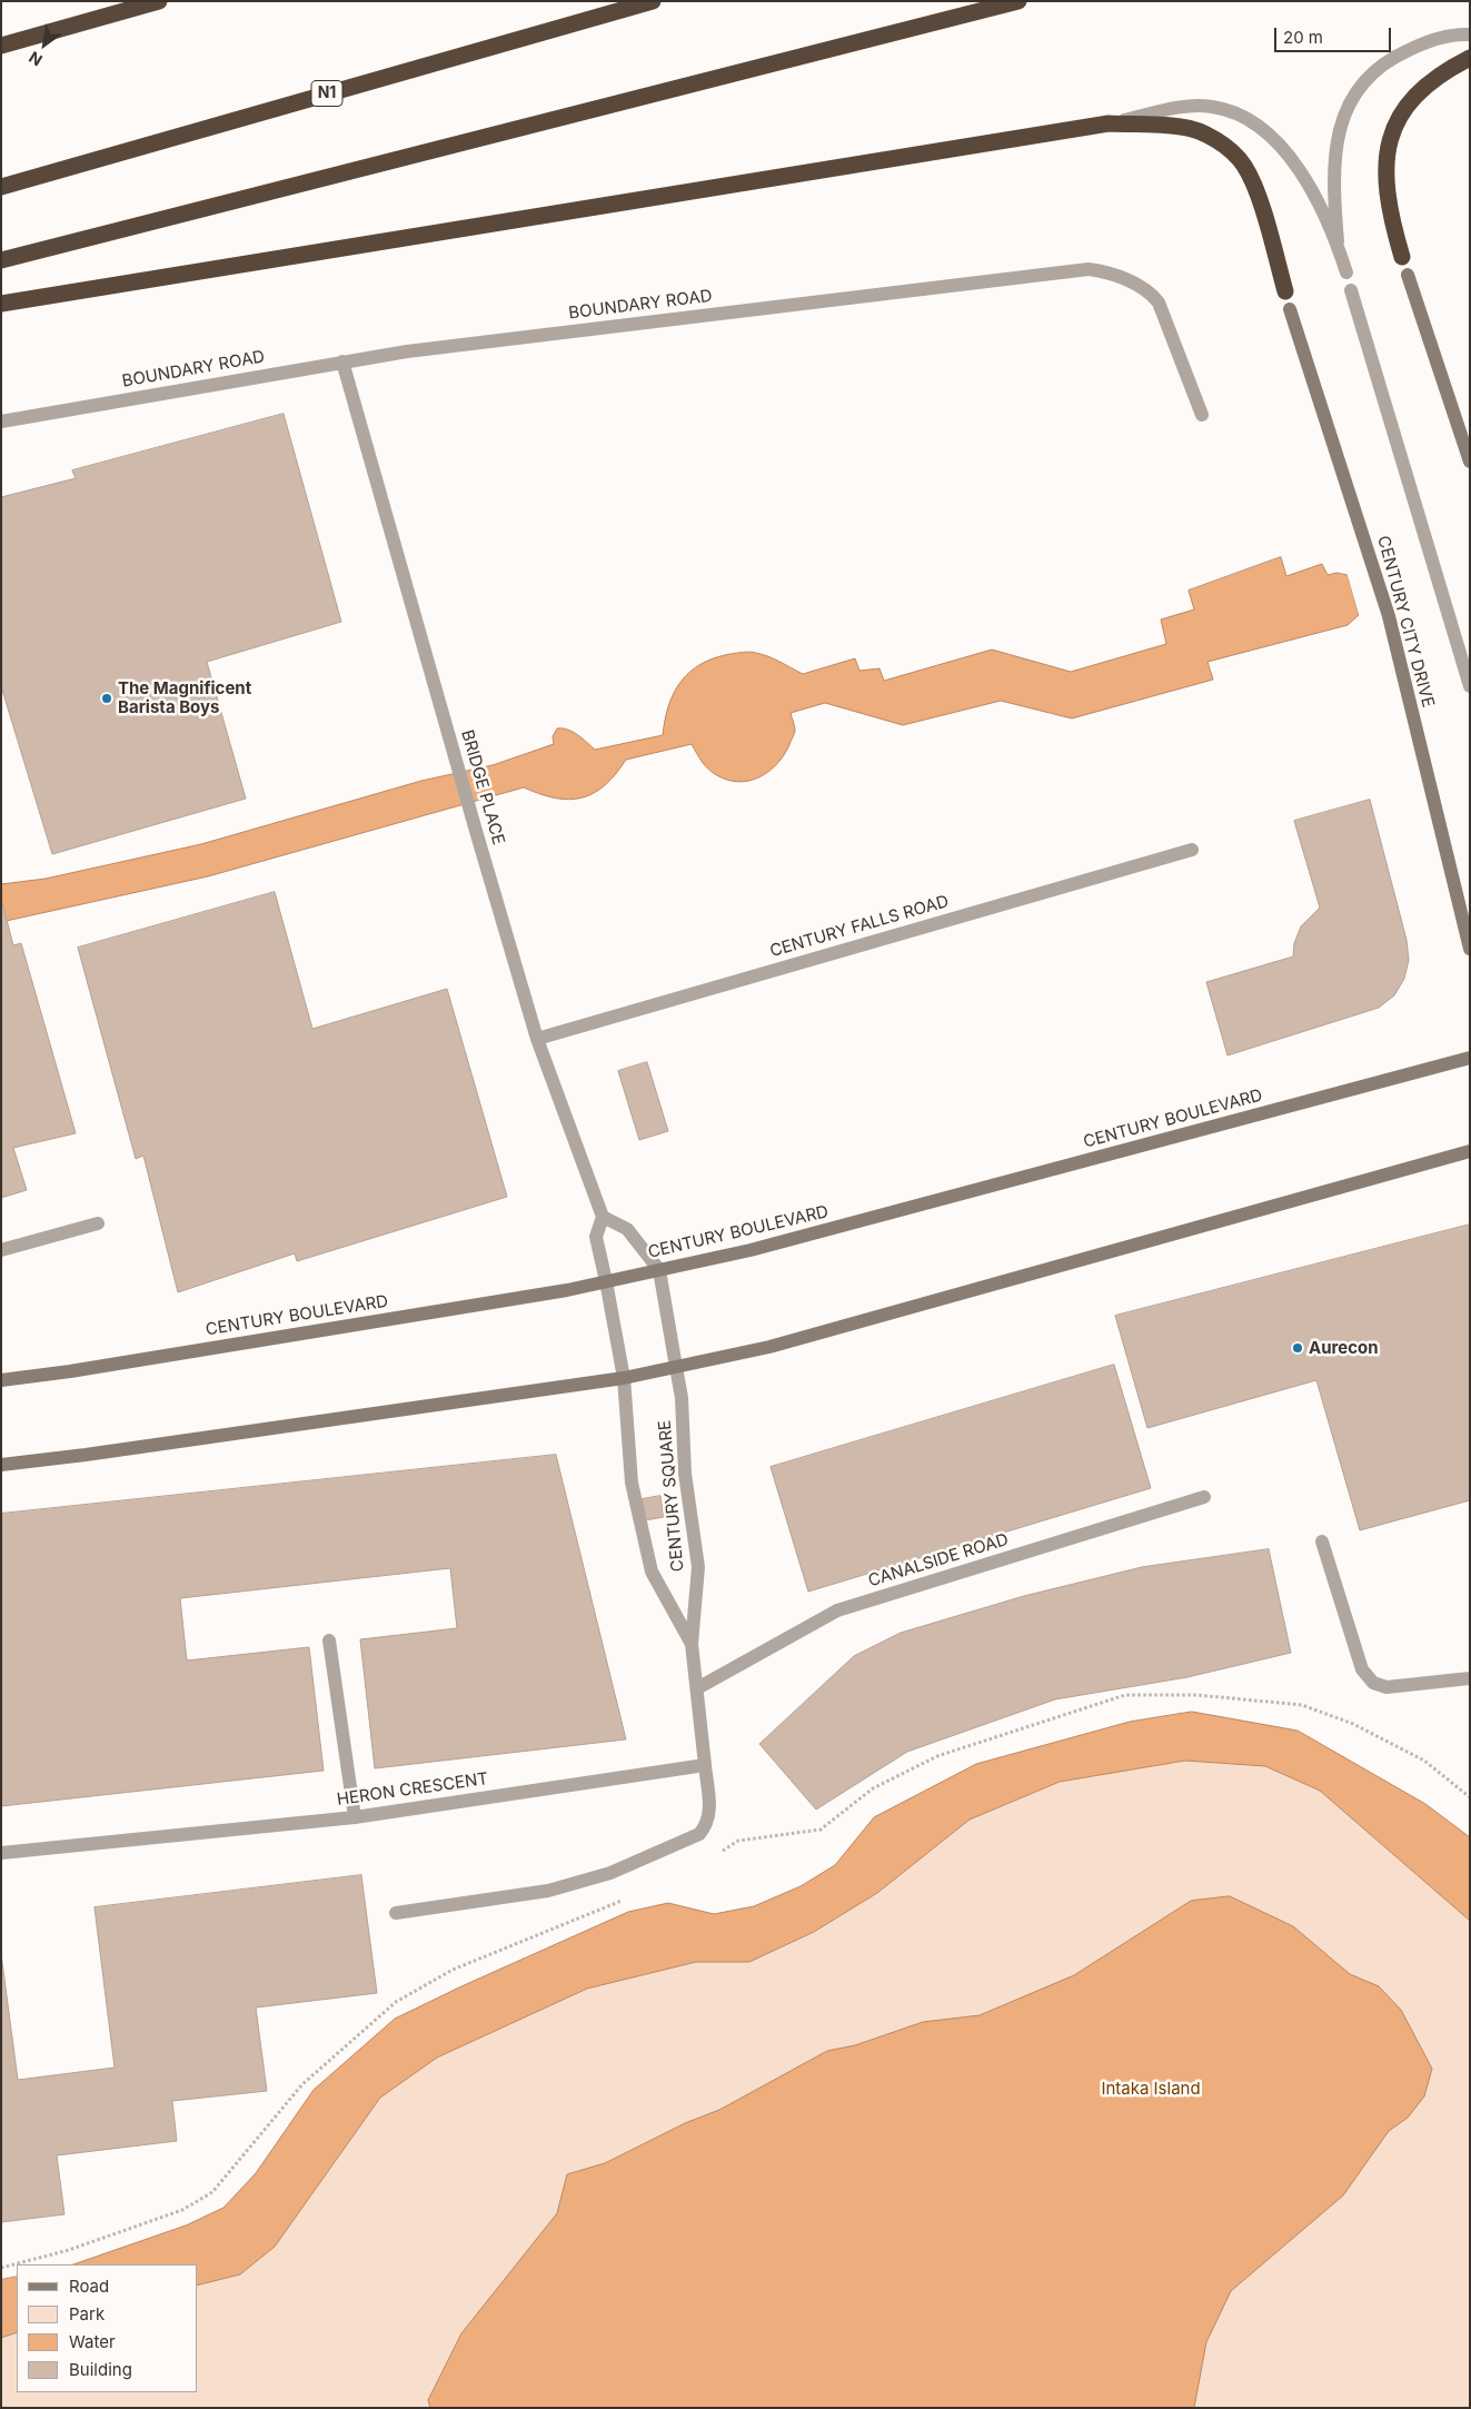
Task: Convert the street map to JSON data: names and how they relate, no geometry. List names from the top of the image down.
{
  "streets": {
    "highway": ["N1"],
    "main road": ["CENTURY CITY DRIVE", "CENTURY BOULEVARD"],
    "street": [
      "BOUNDARY ROAD",
      "BRIDGE PLACE",
      "CENTURY FALLS ROAD",
      "CENTURY SQUARE",
      "CANALSIDE ROAD",
      "HERON CRESCENT"
    ]
  },
  "crossings": [
    ["BOUNDARY ROAD", "BRIDGE PLACE"],
    ["BRIDGE PLACE", "CENTURY FALLS ROAD"],
    ["CENTURY BOULEVARD", "CENTURY SQUARE"]
  ],
  "parks": ["Intaka Island"],
  "places": ["The Magnificent Barista Boys", "Aurecon"],
  "legend": [
    "Road",
    "Park",
    "Water",
    "Building"
  ],
  "scale_bar": "20 m",
  "north": "bottom left"
}
